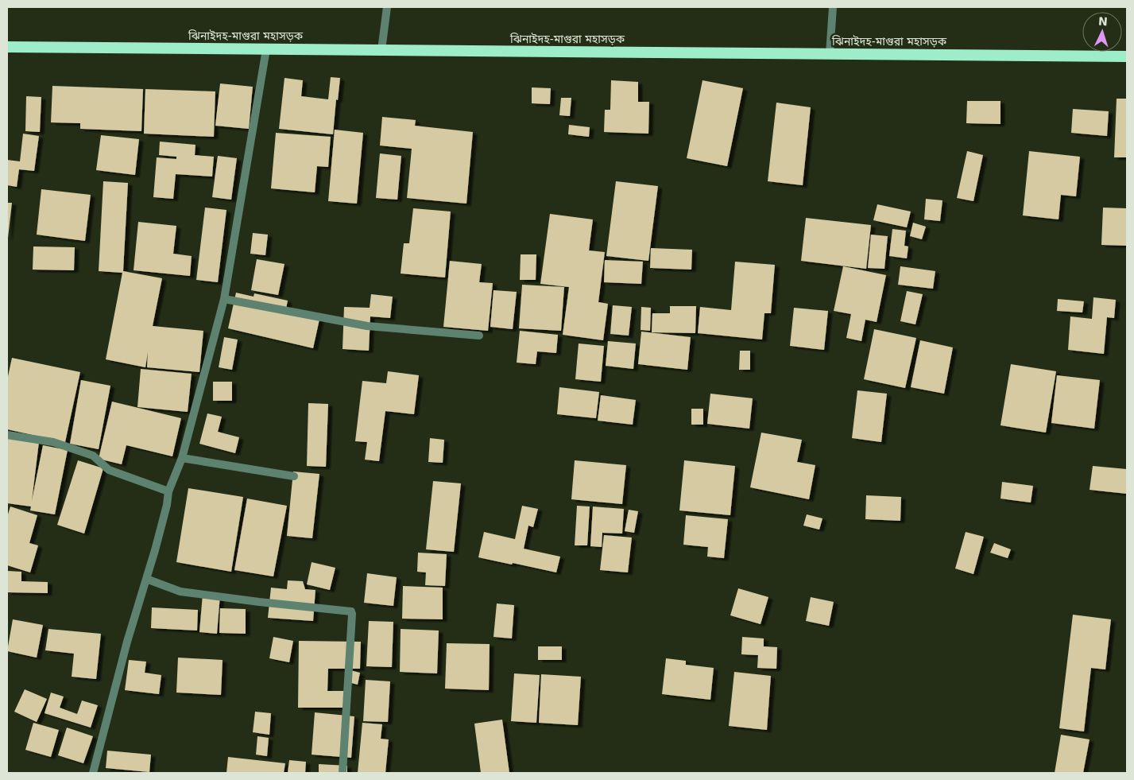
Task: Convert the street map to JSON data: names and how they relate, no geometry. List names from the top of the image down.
{
  "streets": {
    "highway": ["ঝিনাইদহ-মাগুরা মহাসড়ক"]
  },
  "north": "top"
}
